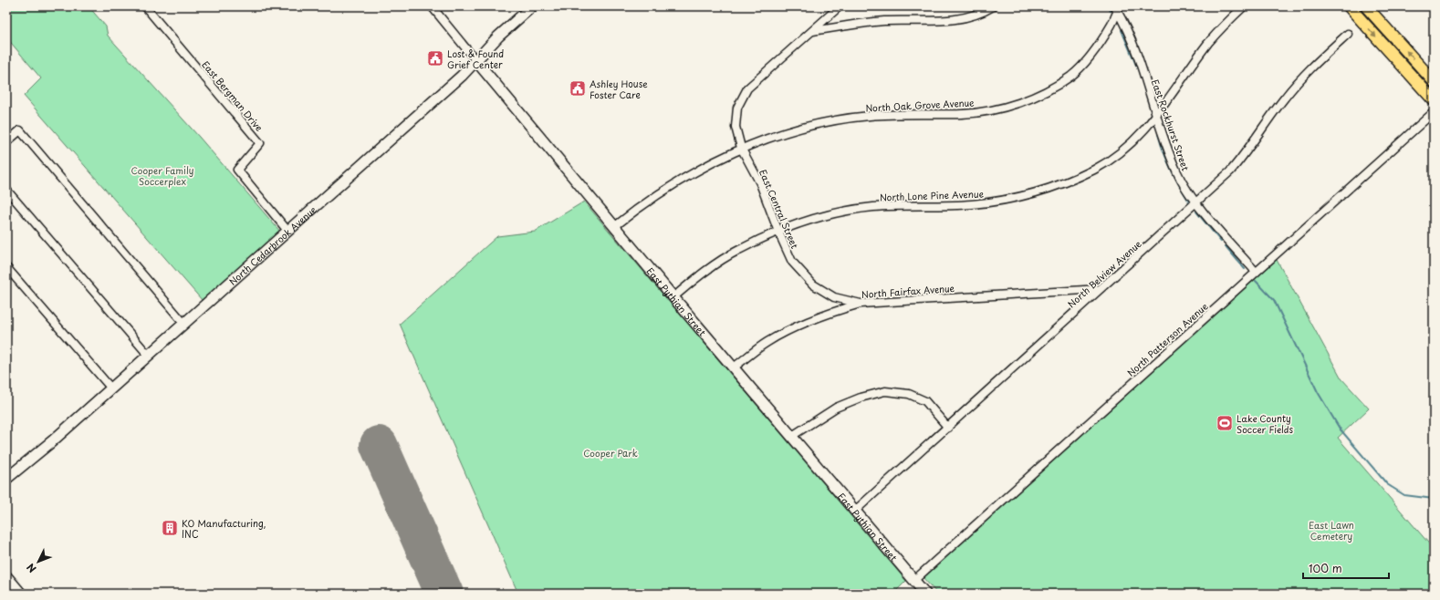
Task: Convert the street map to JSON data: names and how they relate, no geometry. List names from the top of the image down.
{
  "streets": {
    "street": [
      "East Bergman Drive",
      "North Oak Grove Avenue",
      "East Rockhurst Street",
      "North Lone Pine Avenue",
      "East Central Street",
      "North Cedarbrook Avenue",
      "North Belview Avenue",
      "North Fairfax Avenue",
      "East Pythian Street",
      "North Patterson Avenue"
    ]
  },
  "crossings": [
    ["East Bergman Drive", "North Cedarbrook Avenue"],
    ["North Oak Grove Avenue", "East Rockhurst Street"],
    ["North Oak Grove Avenue", "East Central Street"],
    ["North Oak Grove Avenue", "East Pythian Street"],
    ["East Rockhurst Street", "North Lone Pine Avenue"],
    ["East Rockhurst Street", "North Belview Avenue"],
    ["East Rockhurst Street", "North Patterson Avenue"],
    ["North Lone Pine Avenue", "East Central Street"],
    ["North Lone Pine Avenue", "East Pythian Street"],
    ["East Central Street", "North Fairfax Avenue"],
    ["North Cedarbrook Avenue", "East Pythian Street"],
    ["North Belview Avenue", "North Fairfax Avenue"],
    ["North Belview Avenue", "East Pythian Street"],
    ["North Fairfax Avenue", "East Pythian Street"],
    ["East Pythian Street", "North Patterson Avenue"]
  ],
  "parks": ["Cooper Family Soccerplex", "Cooper Park", "East Lawn Cemetery"],
  "places": {
    "public building": ["Lost & Found Grief Center", "Ashley House Foster Care"],
    "sports": ["Lake County Soccer Fields"],
    "building": ["KO Manufacturing, INC"]
  },
  "scale_bar": "100 m",
  "north": "bottom left"
}
